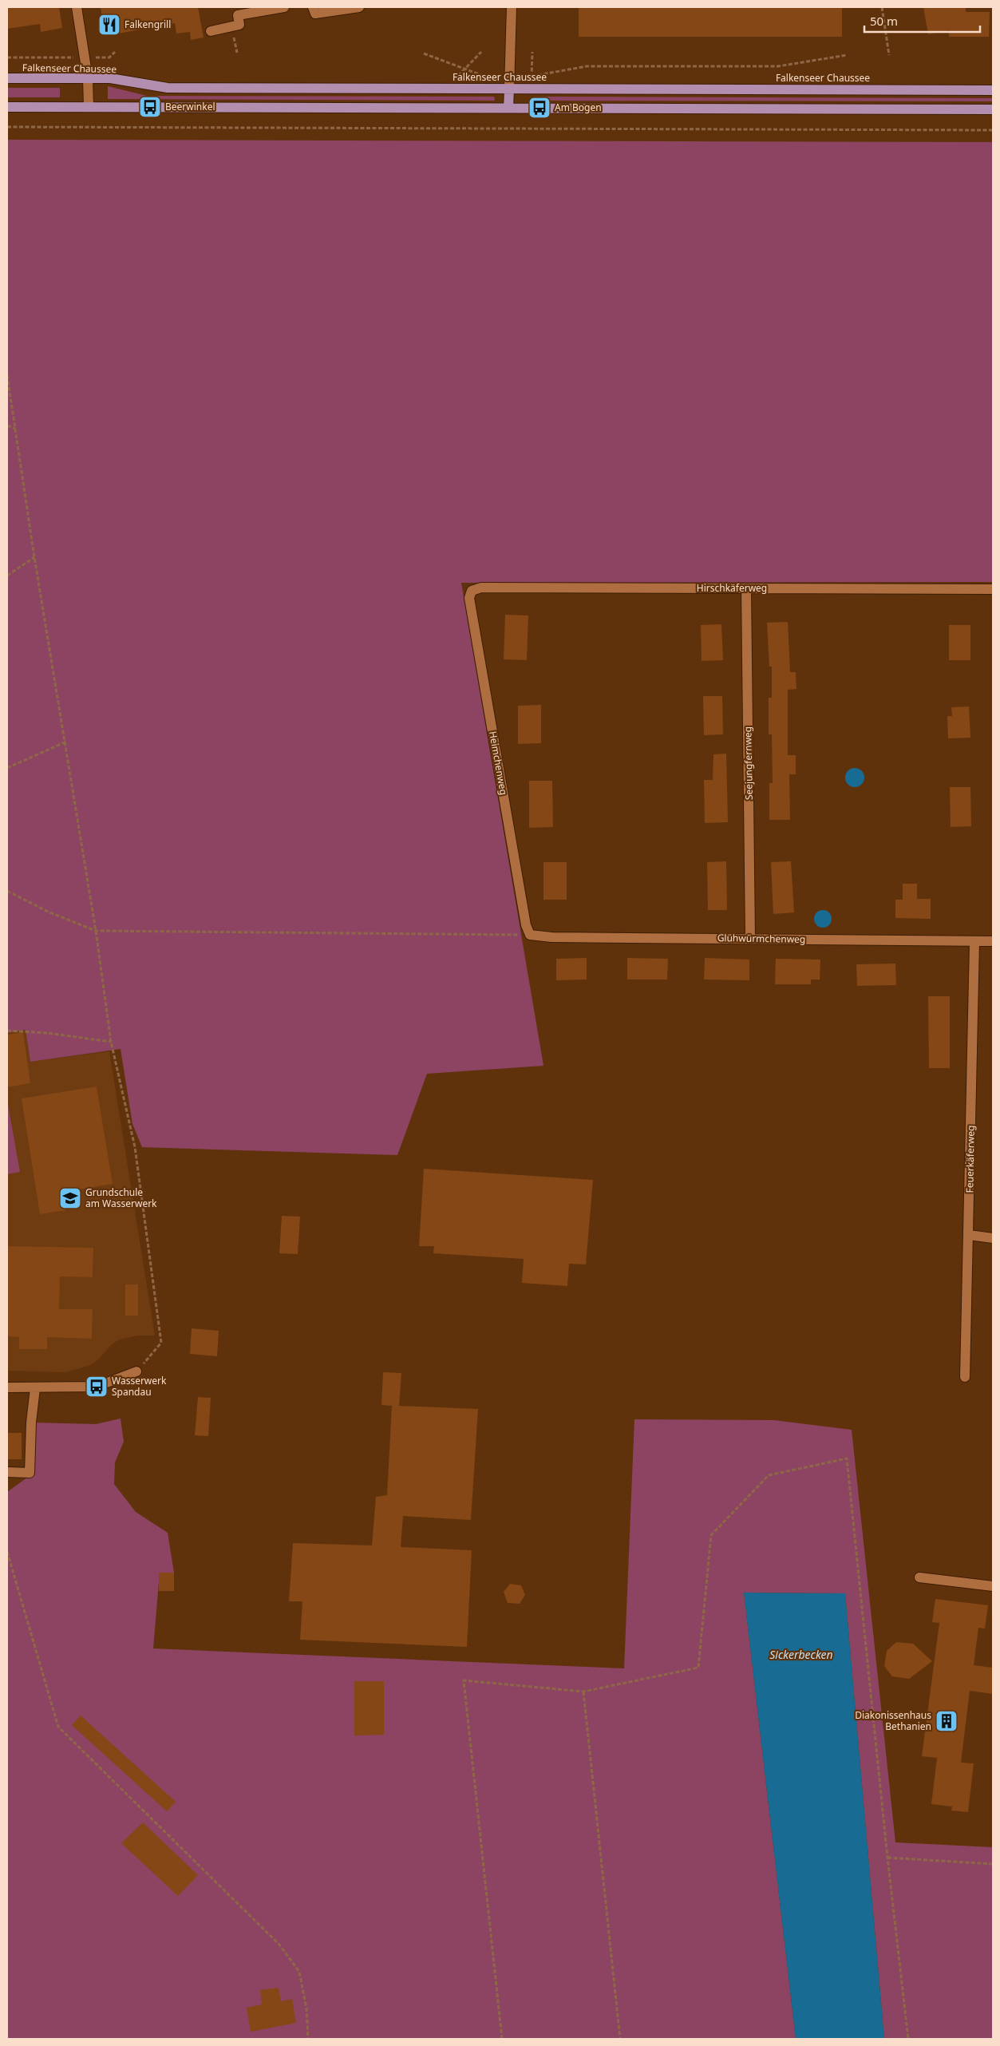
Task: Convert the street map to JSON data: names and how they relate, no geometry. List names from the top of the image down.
{
  "streets": {
    "main road": ["Falkenseer Chaussee"],
    "street": [
      "Hirschkäferweg",
      "Heimchenweg",
      "Seejungfernweg",
      "Glühwürmchenweg",
      "Feuerkäferweg"
    ]
  },
  "crossings": [
    ["Hirschkäferweg", "Heimchenweg"],
    ["Hirschkäferweg", "Seejungfernweg"],
    ["Heimchenweg", "Glühwürmchenweg"],
    ["Seejungfernweg", "Glühwürmchenweg"],
    ["Glühwürmchenweg", "Feuerkäferweg"]
  ],
  "water": ["Sickerbecken"],
  "places": {
    "restaurant": ["Falkengrill"],
    "bus stop": ["Beerwinkel", "Am Bogen", "Wasserwerk Spandau"],
    "school or university": ["Grundschule am Wasserwerk"],
    "building": ["Diakonissenhaus Bethanien"]
  },
  "scale_bar": "50 m"
}
